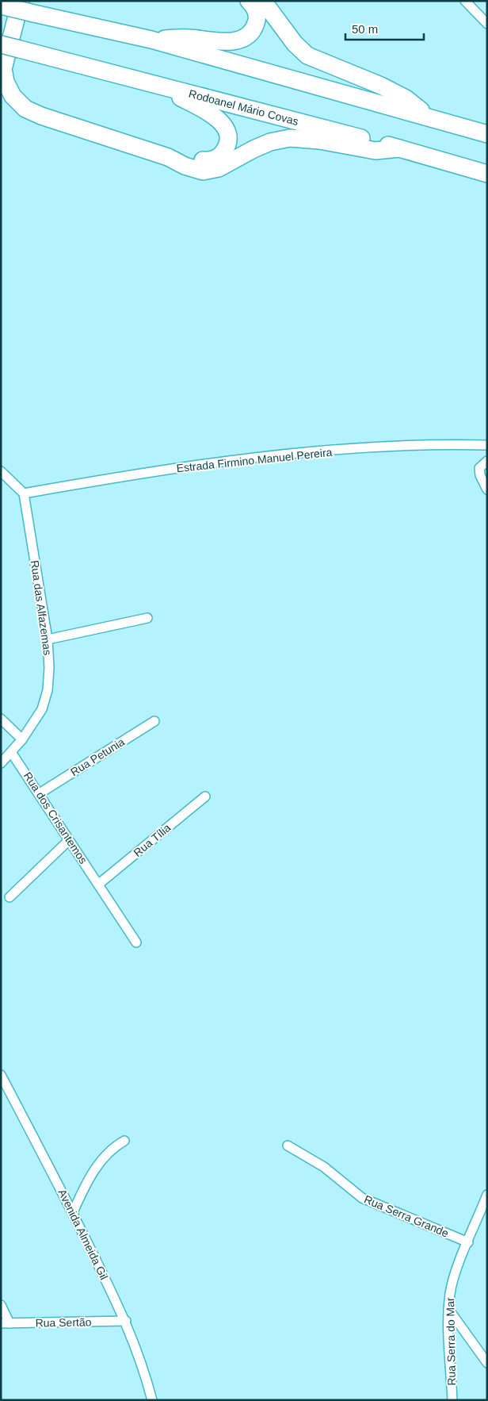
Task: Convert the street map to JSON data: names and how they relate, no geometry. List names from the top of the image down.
{
  "streets": {
    "highway": ["Rodoanel Mário Covas"],
    "street": [
      "Estrada Firmino Manuel Pereira",
      "Rua das Alfazemas",
      "Rua Petunia",
      "Rua dos Crisantemos",
      "Rua Tília",
      "Rua Serra Grande",
      "Avenida Almeida Gil",
      "Rua Sertão",
      "Rua Serra do Mar"
    ]
  },
  "crossings": [
    ["Estrada Firmino Manuel Pereira", "Rua das Alfazemas"],
    ["Rua das Alfazemas", "Rua dos Crisantemos"],
    ["Rua Petunia", "Rua dos Crisantemos"],
    ["Rua dos Crisantemos", "Rua Tília"],
    ["Rua Serra Grande", "Rua Serra do Mar"],
    ["Avenida Almeida Gil", "Rua Sertão"]
  ],
  "scale_bar": "50 m"
}
